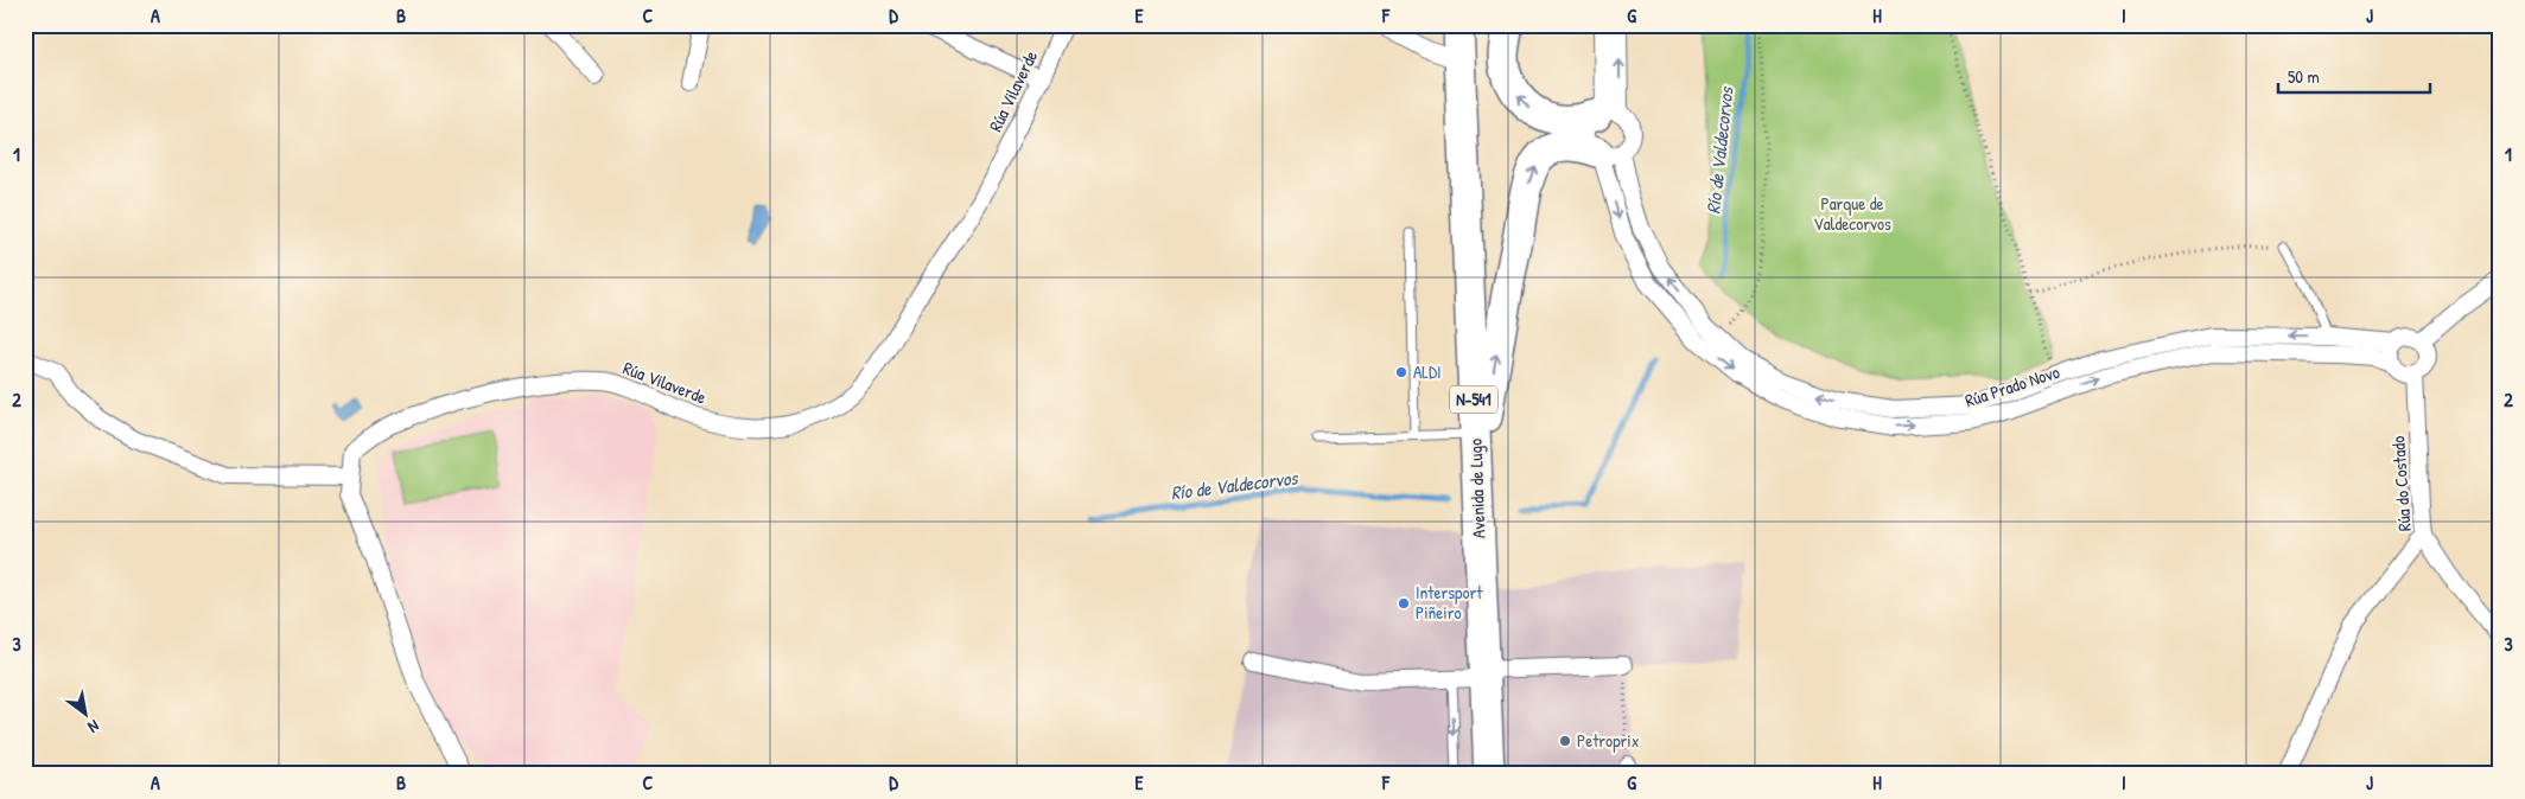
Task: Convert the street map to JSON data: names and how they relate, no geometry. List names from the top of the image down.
{
  "streets": {
    "highway": ["N-541", "Avenida de Lugo"],
    "street": ["Rúa Vilaverde", "Rúa Prado Novo", "Rúa do Costado"]
  },
  "crossings": [
    ["Rúa Prado Novo", "Rúa do Costado"]
  ],
  "water": ["Río de Valdecorvos"],
  "parks": ["Parque de Valdecorvos"],
  "places": ["ALDI", "Intersport Piñeiro", "Petroprix"],
  "scale_bar": "50 m",
  "north": "bottom right",
  "grid": {
    "columns": [
      "A",
      "B",
      "C",
      "D",
      "E",
      "F",
      "G",
      "H",
      "I",
      "J"
    ],
    "rows": ["1", "2", "3"]
  }
}
